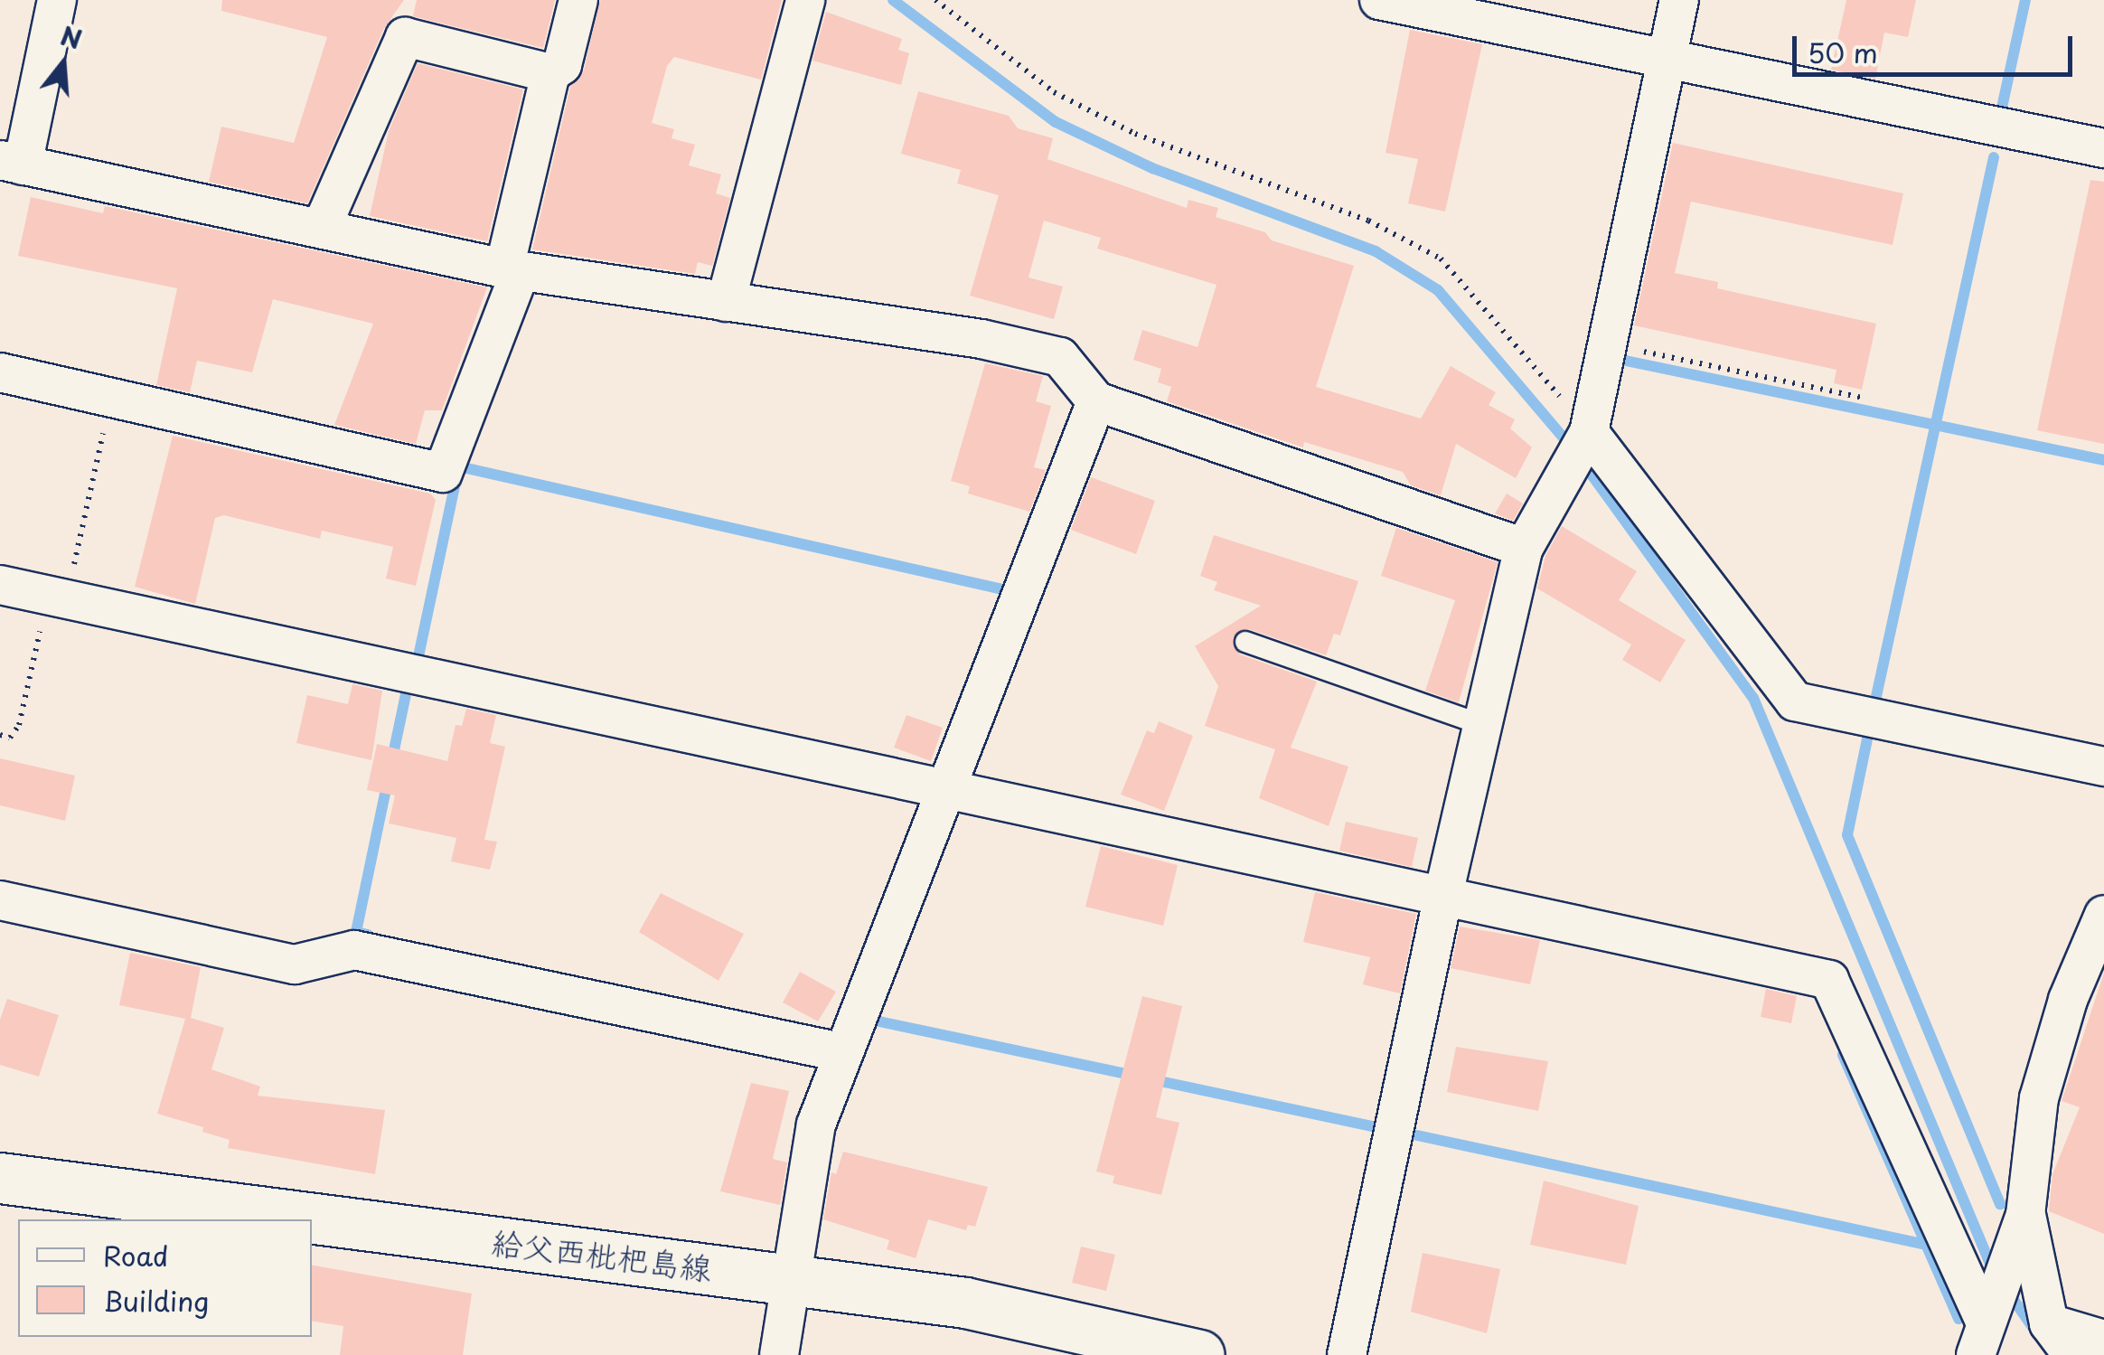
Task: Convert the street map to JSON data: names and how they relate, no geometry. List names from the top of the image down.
{
  "streets": {
    "main road": ["給父西枇杷島線"]
  },
  "legend": ["Road", "Building"],
  "scale_bar": "50 m",
  "north": "top"
}
